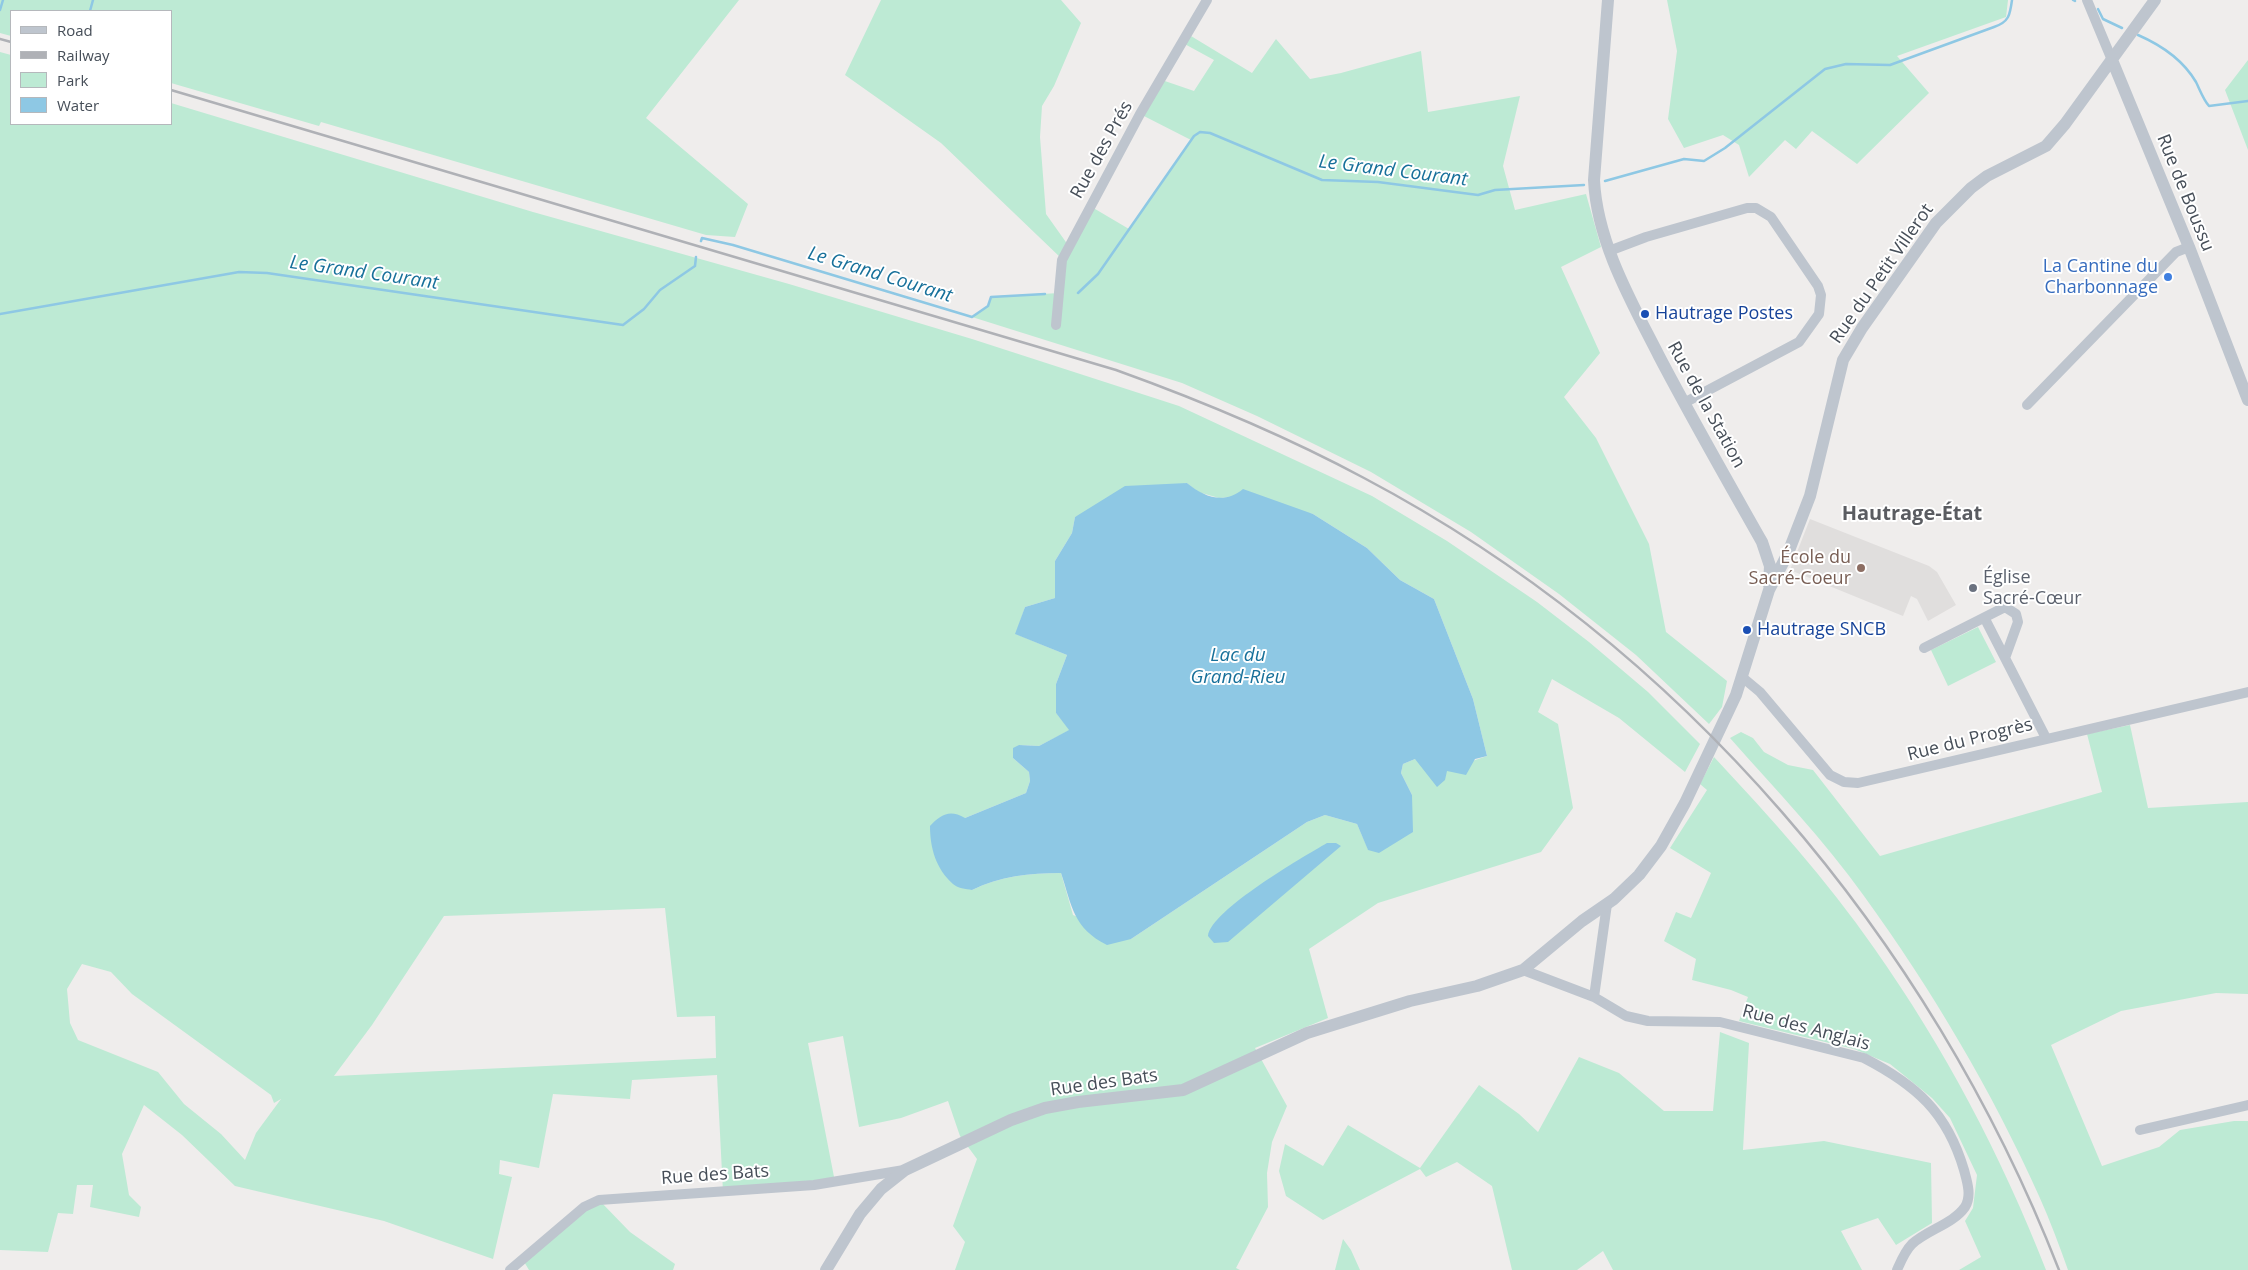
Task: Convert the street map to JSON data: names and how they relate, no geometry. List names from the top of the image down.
{
  "streets": {
    "street": [
      "Rue des Prés",
      "Rue de Boussu",
      "Rue du Petit Villerot",
      "Rue de la Station",
      "Rue du Progrès",
      "Rue des Anglais",
      "Rue des Bats"
    ]
  },
  "crossings": [
    ["Rue de Boussu", "Rue du Petit Villerot"],
    ["Rue du Petit Villerot", "Rue de la Station"],
    ["Rue du Petit Villerot", "Rue du Progrès"],
    ["Rue du Petit Villerot", "Rue des Bats"],
    ["Rue des Anglais", "Rue des Bats"]
  ],
  "districts": ["Hautrage-État"],
  "water": ["Le Grand Courant", "Lac du Grand-Rieu"],
  "places": [
    "La Cantine du Charbonnage",
    "Hautrage Postes",
    "École du Sacré-Coeur",
    "Église Sacré-Cœur",
    "Hautrage SNCB"
  ],
  "legend": [
    "Road",
    "Railway",
    "Park",
    "Water"
  ]
}
